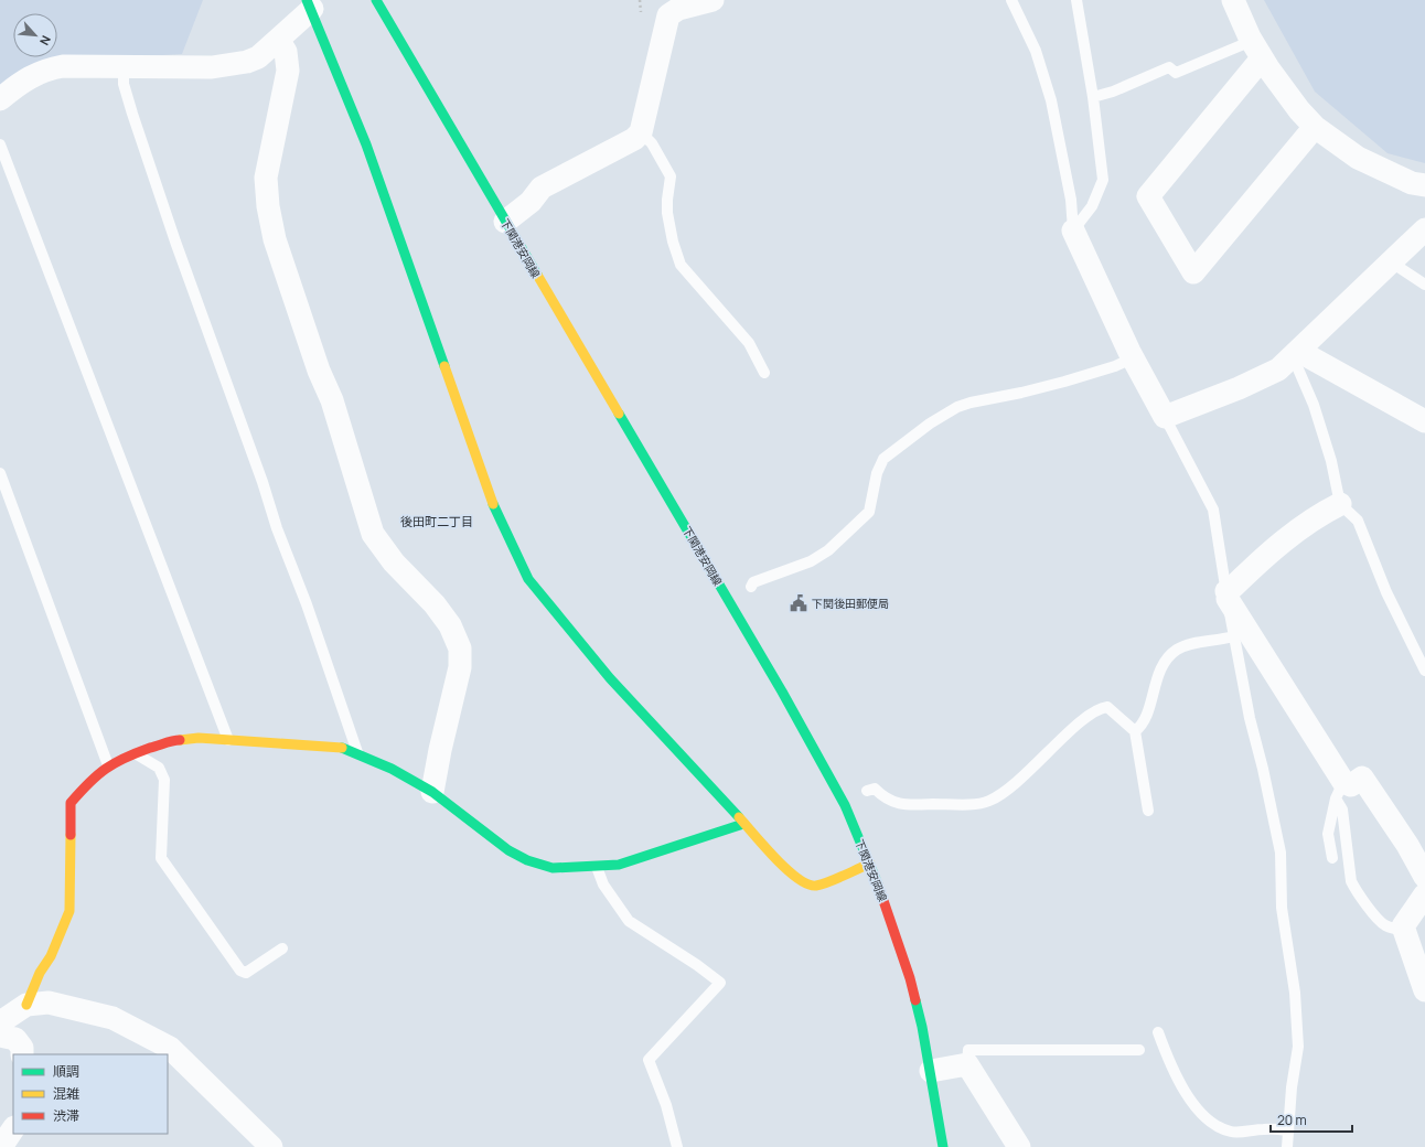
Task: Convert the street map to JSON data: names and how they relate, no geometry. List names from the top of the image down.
{
  "streets": {
    "street": ["下関港安岡線"]
  },
  "districts": ["後田町二丁目"],
  "places": {
    "public building": ["下関後田郵便局"]
  },
  "legend": ["順調", "混雑", "渋滞"],
  "scale_bar": "20 m",
  "north": "bottom right"
}
